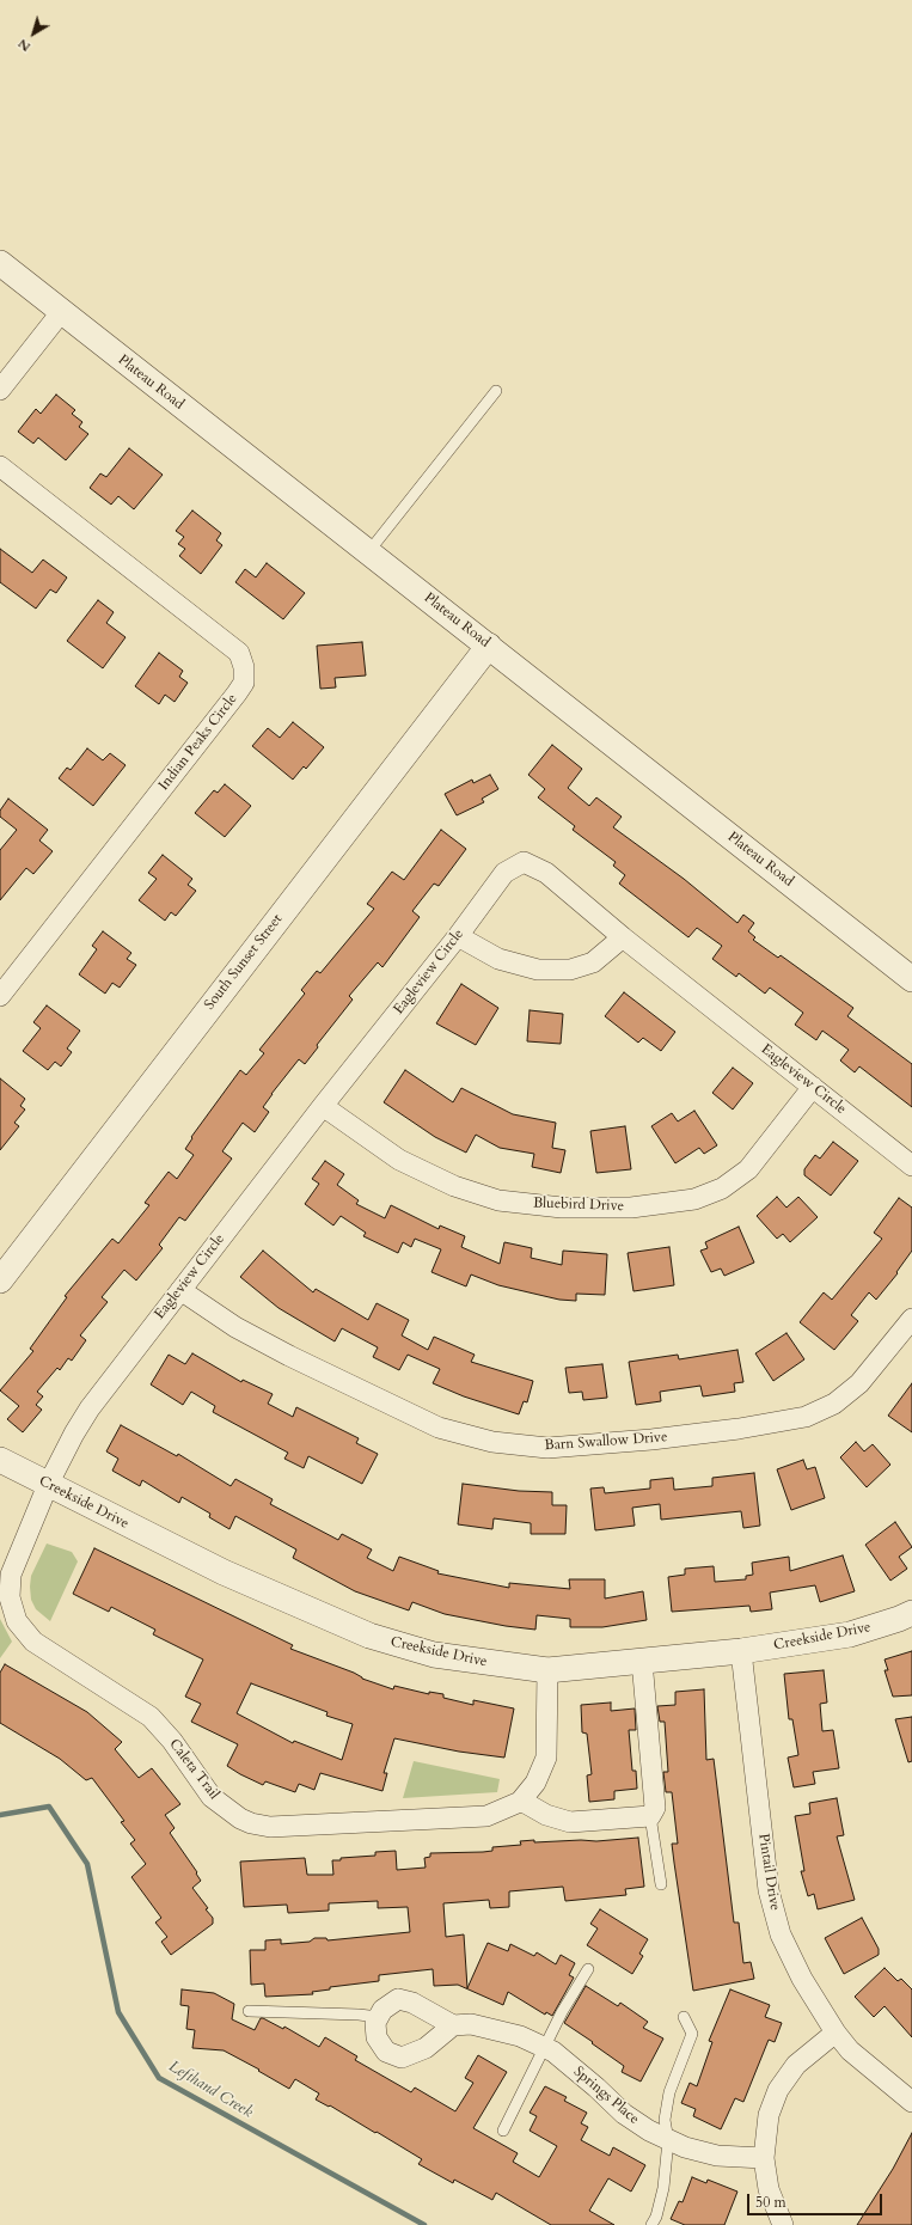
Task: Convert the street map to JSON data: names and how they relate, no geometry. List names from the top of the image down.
{
  "streets": {
    "street": [
      "Plateau Road",
      "Indian Peaks Circle",
      "South Sunset Street",
      "Eagleview Circle",
      "Bluebird Drive",
      "Barn Swallow Drive",
      "Creekside Drive",
      "Caleta Trail",
      "Pintail Drive",
      "Springs Place"
    ]
  },
  "crossings": [
    ["Plateau Road", "South Sunset Street"],
    ["Eagleview Circle", "Bluebird Drive"],
    ["Eagleview Circle", "Barn Swallow Drive"],
    ["Eagleview Circle", "Creekside Drive"],
    ["Eagleview Circle", "Caleta Trail"],
    ["Creekside Drive", "Caleta Trail"],
    ["Creekside Drive", "Pintail Drive"]
  ],
  "water": ["Lefthand Creek"],
  "scale_bar": "50 m",
  "north": "bottom left"
}
